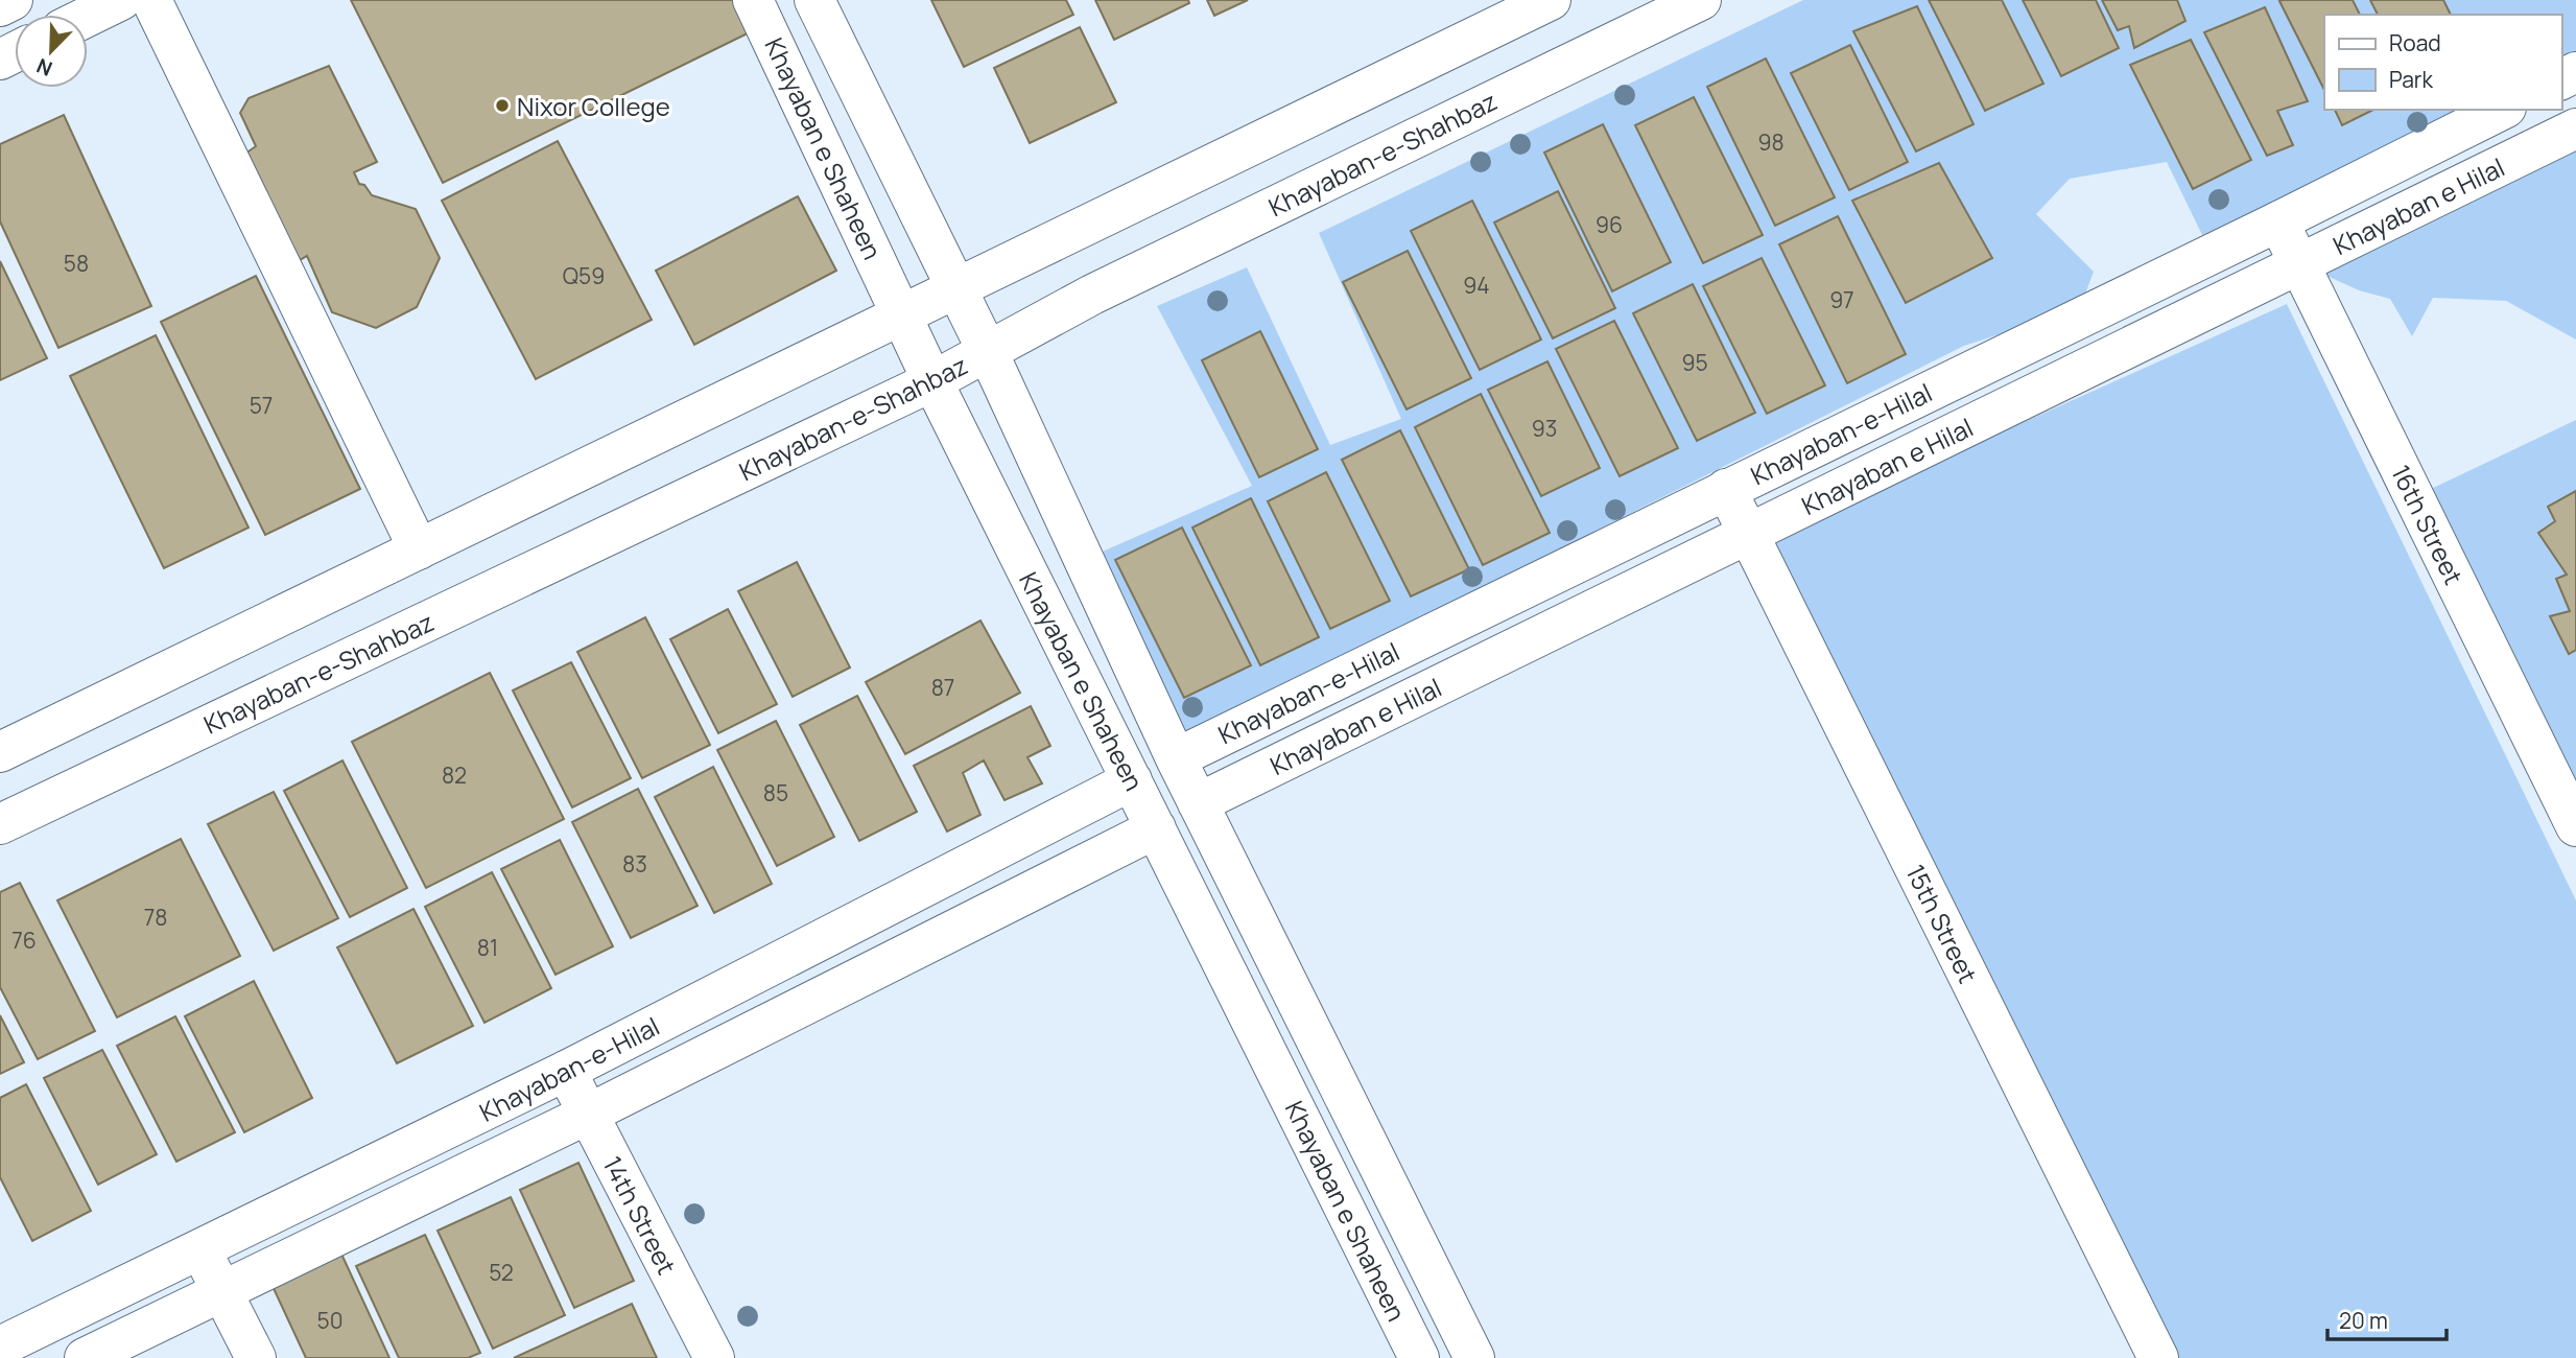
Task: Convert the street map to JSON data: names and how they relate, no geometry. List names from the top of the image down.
{
  "streets": {
    "street": [
      "Khayaban e Shaheen",
      "Khayaban-e-Shahbaz",
      "Khayaban e Hilal",
      "Khayaban-e-Hilal",
      "16th Street",
      "15th Street",
      "14th Street"
    ]
  },
  "crossings": [
    ["Khayaban e Shaheen", "Khayaban-e-Shahbaz"],
    ["Khayaban e Shaheen", "Khayaban e Hilal"],
    ["Khayaban e Shaheen", "Khayaban-e-Hilal"],
    ["Khayaban e Hilal", "16th Street"],
    ["Khayaban e Hilal", "15th Street"],
    ["Khayaban-e-Hilal", "16th Street"],
    ["Khayaban-e-Hilal", "15th Street"],
    ["Khayaban-e-Hilal", "14th Street"]
  ],
  "places": ["Nixor College"],
  "house_numbers": [
    "98",
    "96",
    "58",
    "Q59",
    "94",
    "97",
    "95",
    "57",
    "93",
    "87",
    "82",
    "85",
    "83",
    "78",
    "76",
    "81",
    "52",
    "50"
  ],
  "legend": ["Road", "Park"],
  "scale_bar": "20 m",
  "north": "bottom left"
}
